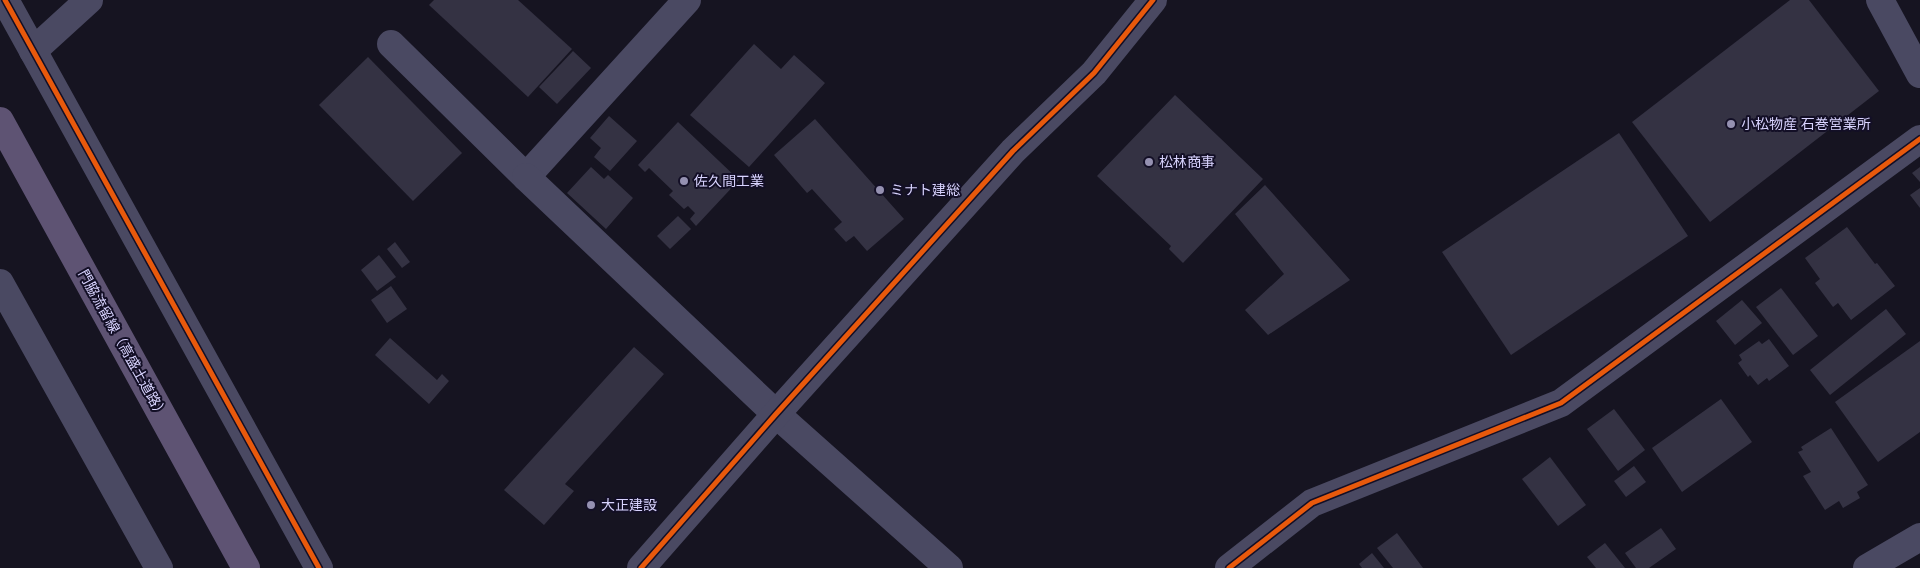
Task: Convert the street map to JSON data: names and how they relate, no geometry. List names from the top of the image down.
{
  "streets": {
    "main road": ["門脇流留線（高盛土道路）"]
  },
  "places": [
    "小松物産 石巻営業所",
    "松林商事",
    "佐久間工業",
    "ミナト建総",
    "大正建設"
  ]
}
